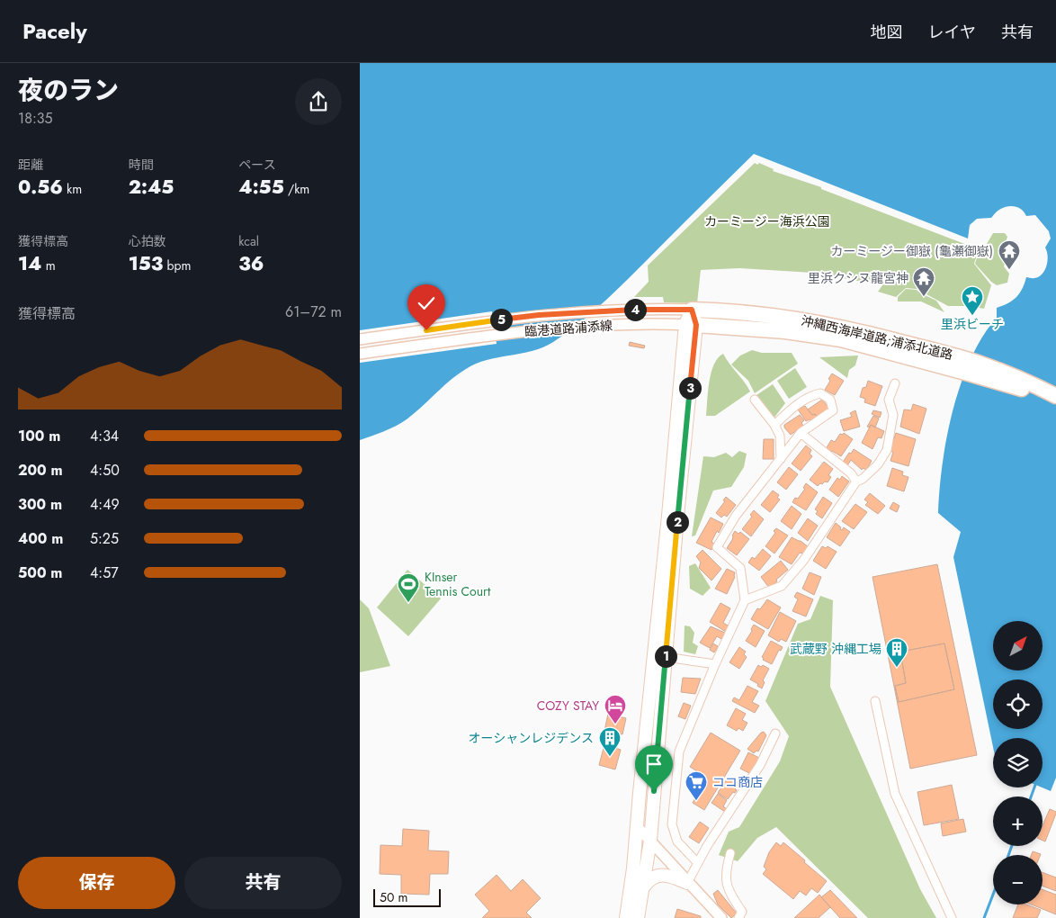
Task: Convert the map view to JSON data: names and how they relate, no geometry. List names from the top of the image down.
{
  "streets": {
    "highway": ["沖縄西海岸道路;浦添北道路"],
    "street": ["臨港道路浦添線"]
  },
  "crossings": [
    ["臨港道路浦添線", "沖縄西海岸道路;浦添北道路"]
  ],
  "parks": ["カーミージー海浜公園"],
  "places": {
    "temple": ["カーミージー御嶽 (龜瀬御嶽)", "里浜クシヌ龍宮神"],
    "place": ["里浜ビーチ"],
    "sports": ["KInser Tennis Court"],
    "building": ["武蔵野 沖縄工場", "オーシャンレジデンス"],
    "hotel": ["COZY STAY"],
    "supermarket": ["ココ商店"]
  },
  "scale_bar": "50 m",
  "north": "top right",
  "page": {
    "header": "Pacely",
    "nav": ["地図", "レイヤ", "共有"],
    "heading": ["夜のラン", "18:35"],
    "stats": [
      ["距離", "0.56 km"],
      ["時間", "2:45"],
      ["ペース", "4:55 /km"],
      ["獲得標高", "14 m"],
      ["心拍数", "153 bpm"],
      ["kcal", "36"]
    ],
    "chart": ["獲得標高", "61–72 m"],
    "pins": [
      "4",
      "5",
      "3",
      "2",
      "1"
    ],
    "list": [
      {
        "name": "100 m",
        "note": "4:34"
      },
      {
        "name": "200 m",
        "note": "4:50"
      },
      {
        "name": "300 m",
        "note": "4:49"
      },
      {
        "name": "400 m",
        "note": "5:25"
      },
      {
        "name": "500 m",
        "note": "4:57"
      }
    ],
    "map_buttons": ["+", "−"],
    "buttons": ["保存", "共有"],
    "scale": "50 m"
  }
}
